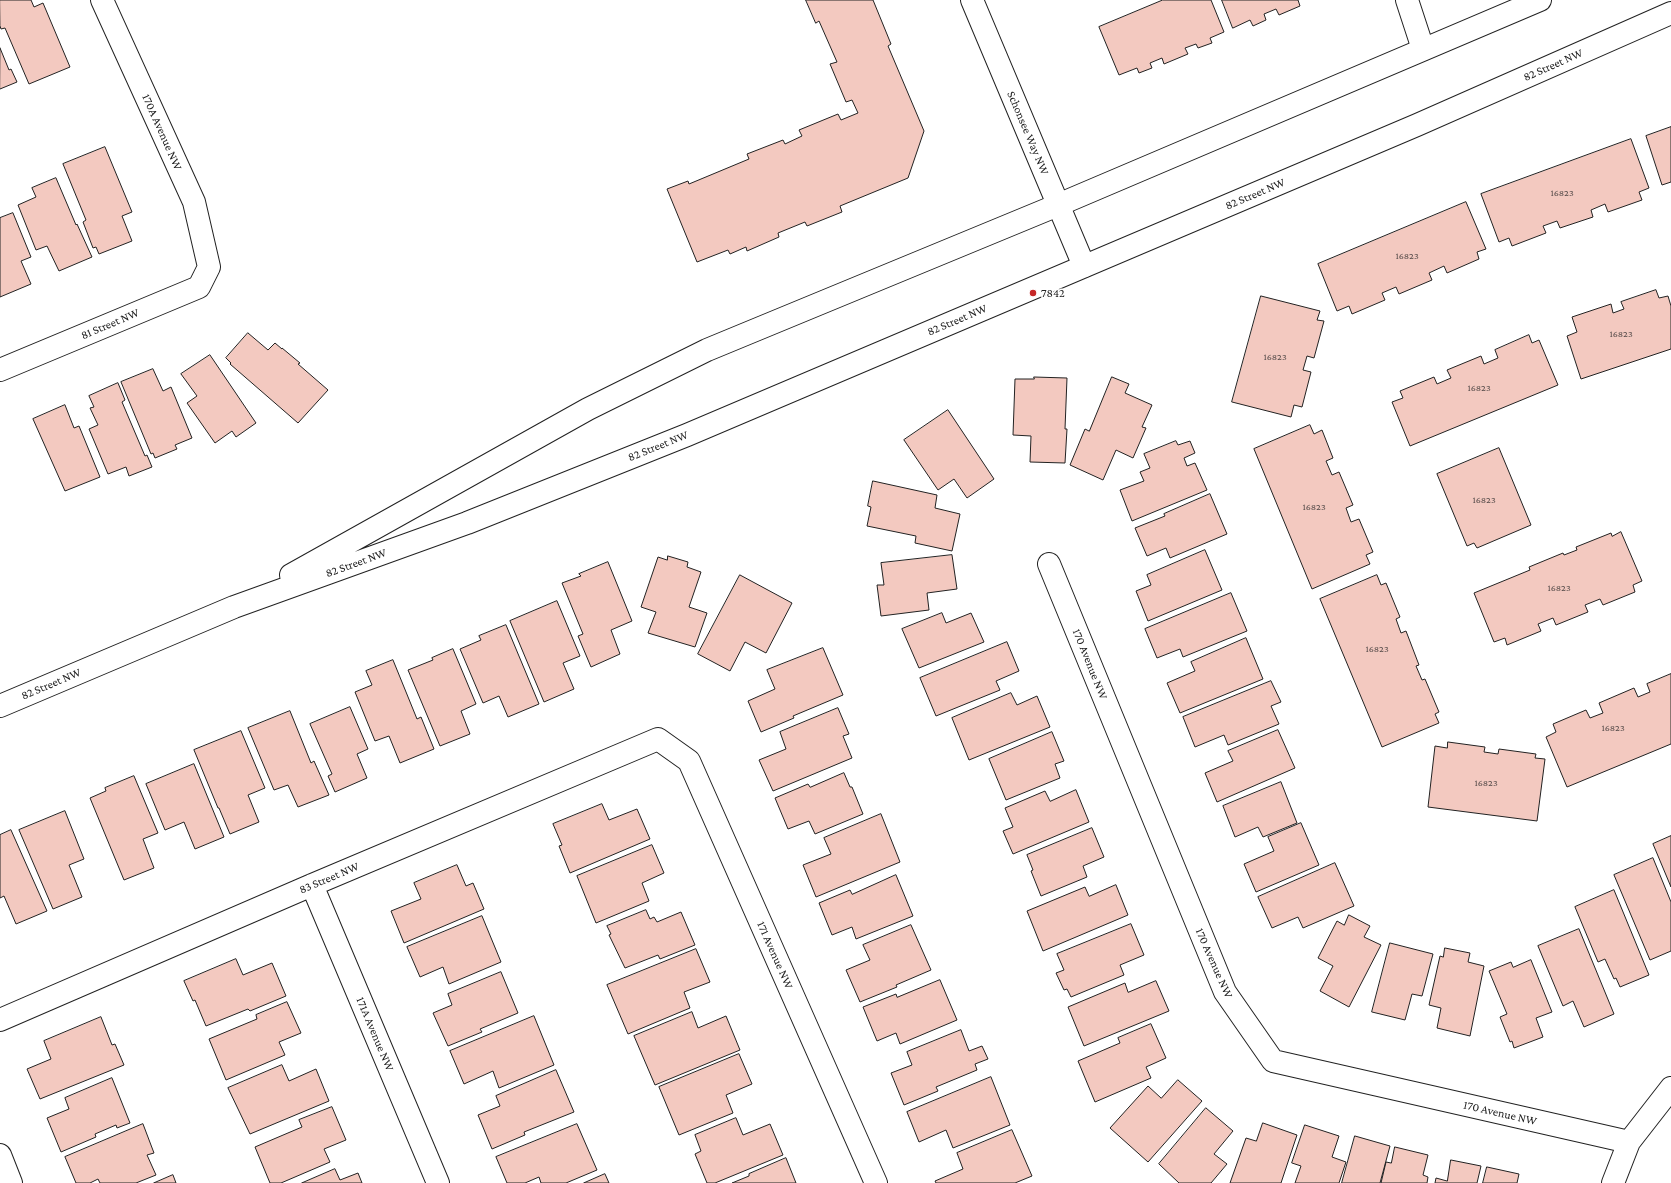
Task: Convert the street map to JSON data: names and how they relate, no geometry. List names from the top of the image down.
{
  "streets": {
    "street": [
      "82 Street NW",
      "170A Avenue NW",
      "Schonsee Way NW",
      "81 Street NW",
      "170 Avenue NW",
      "83 Street NW",
      "171 Avenue NW",
      "171A Avenue NW"
    ]
  },
  "crossings": [
    ["82 Street NW", "Schonsee Way NW"],
    ["170A Avenue NW", "81 Street NW"],
    ["83 Street NW", "171 Avenue NW"],
    ["83 Street NW", "171A Avenue NW"]
  ],
  "places": ["7842"],
  "house_numbers": [
    "16823",
    "16823",
    "16823",
    "16823",
    "16823",
    "16823",
    "16823",
    "16823",
    "16823",
    "16823",
    "16823"
  ]
}
